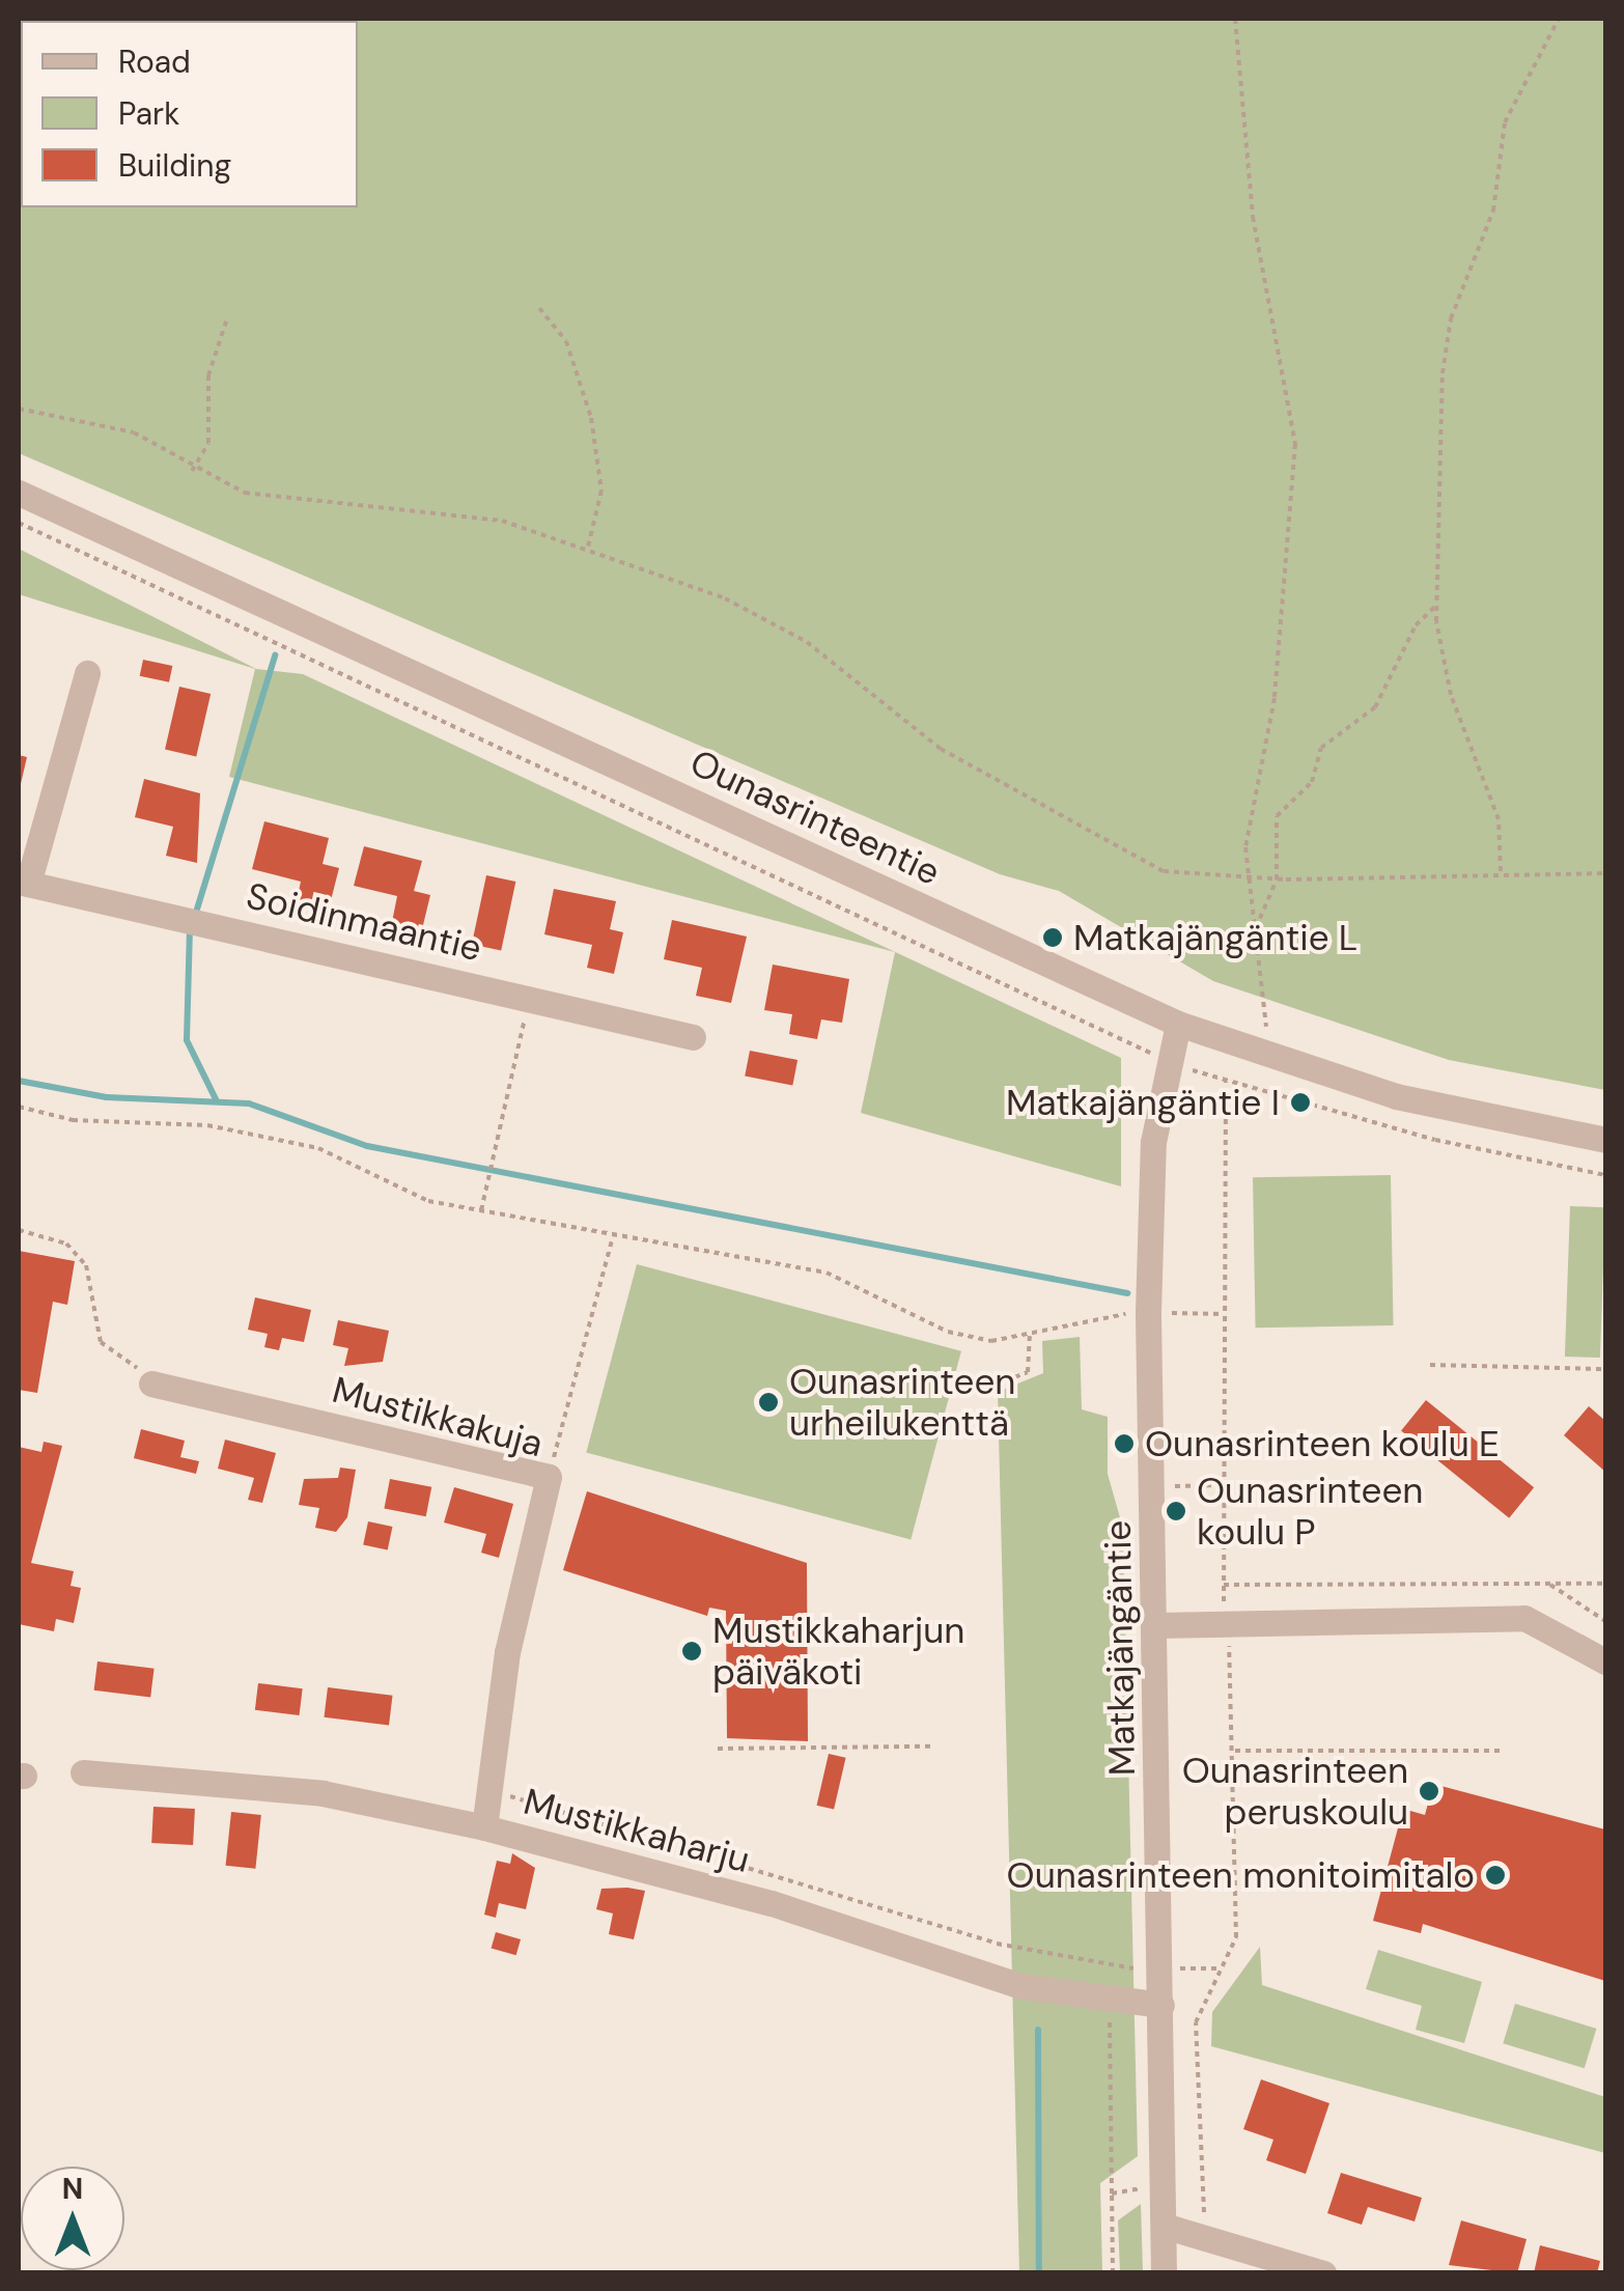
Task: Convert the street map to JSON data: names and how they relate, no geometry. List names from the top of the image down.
{
  "streets": {
    "street": [
      "Ounasrinteentie",
      "Soidinmaantie",
      "Mustikkakuja",
      "Matkajängäntie",
      "Mustikkaharju"
    ]
  },
  "crossings": [
    ["Ounasrinteentie", "Matkajängäntie"],
    ["Mustikkakuja", "Mustikkaharju"],
    ["Matkajängäntie", "Mustikkaharju"]
  ],
  "places": [
    "Matkajängäntie L",
    "Matkajängäntie I",
    "Ounasrinteen urheilukenttä",
    "Ounasrinteen koulu E",
    "Ounasrinteen koulu P",
    "Mustikkaharjun päiväkoti",
    "Ounasrinteen peruskoulu",
    "Ounasrinteen monitoimitalo"
  ],
  "legend": ["Road", "Park", "Building"],
  "north": "top"
}
